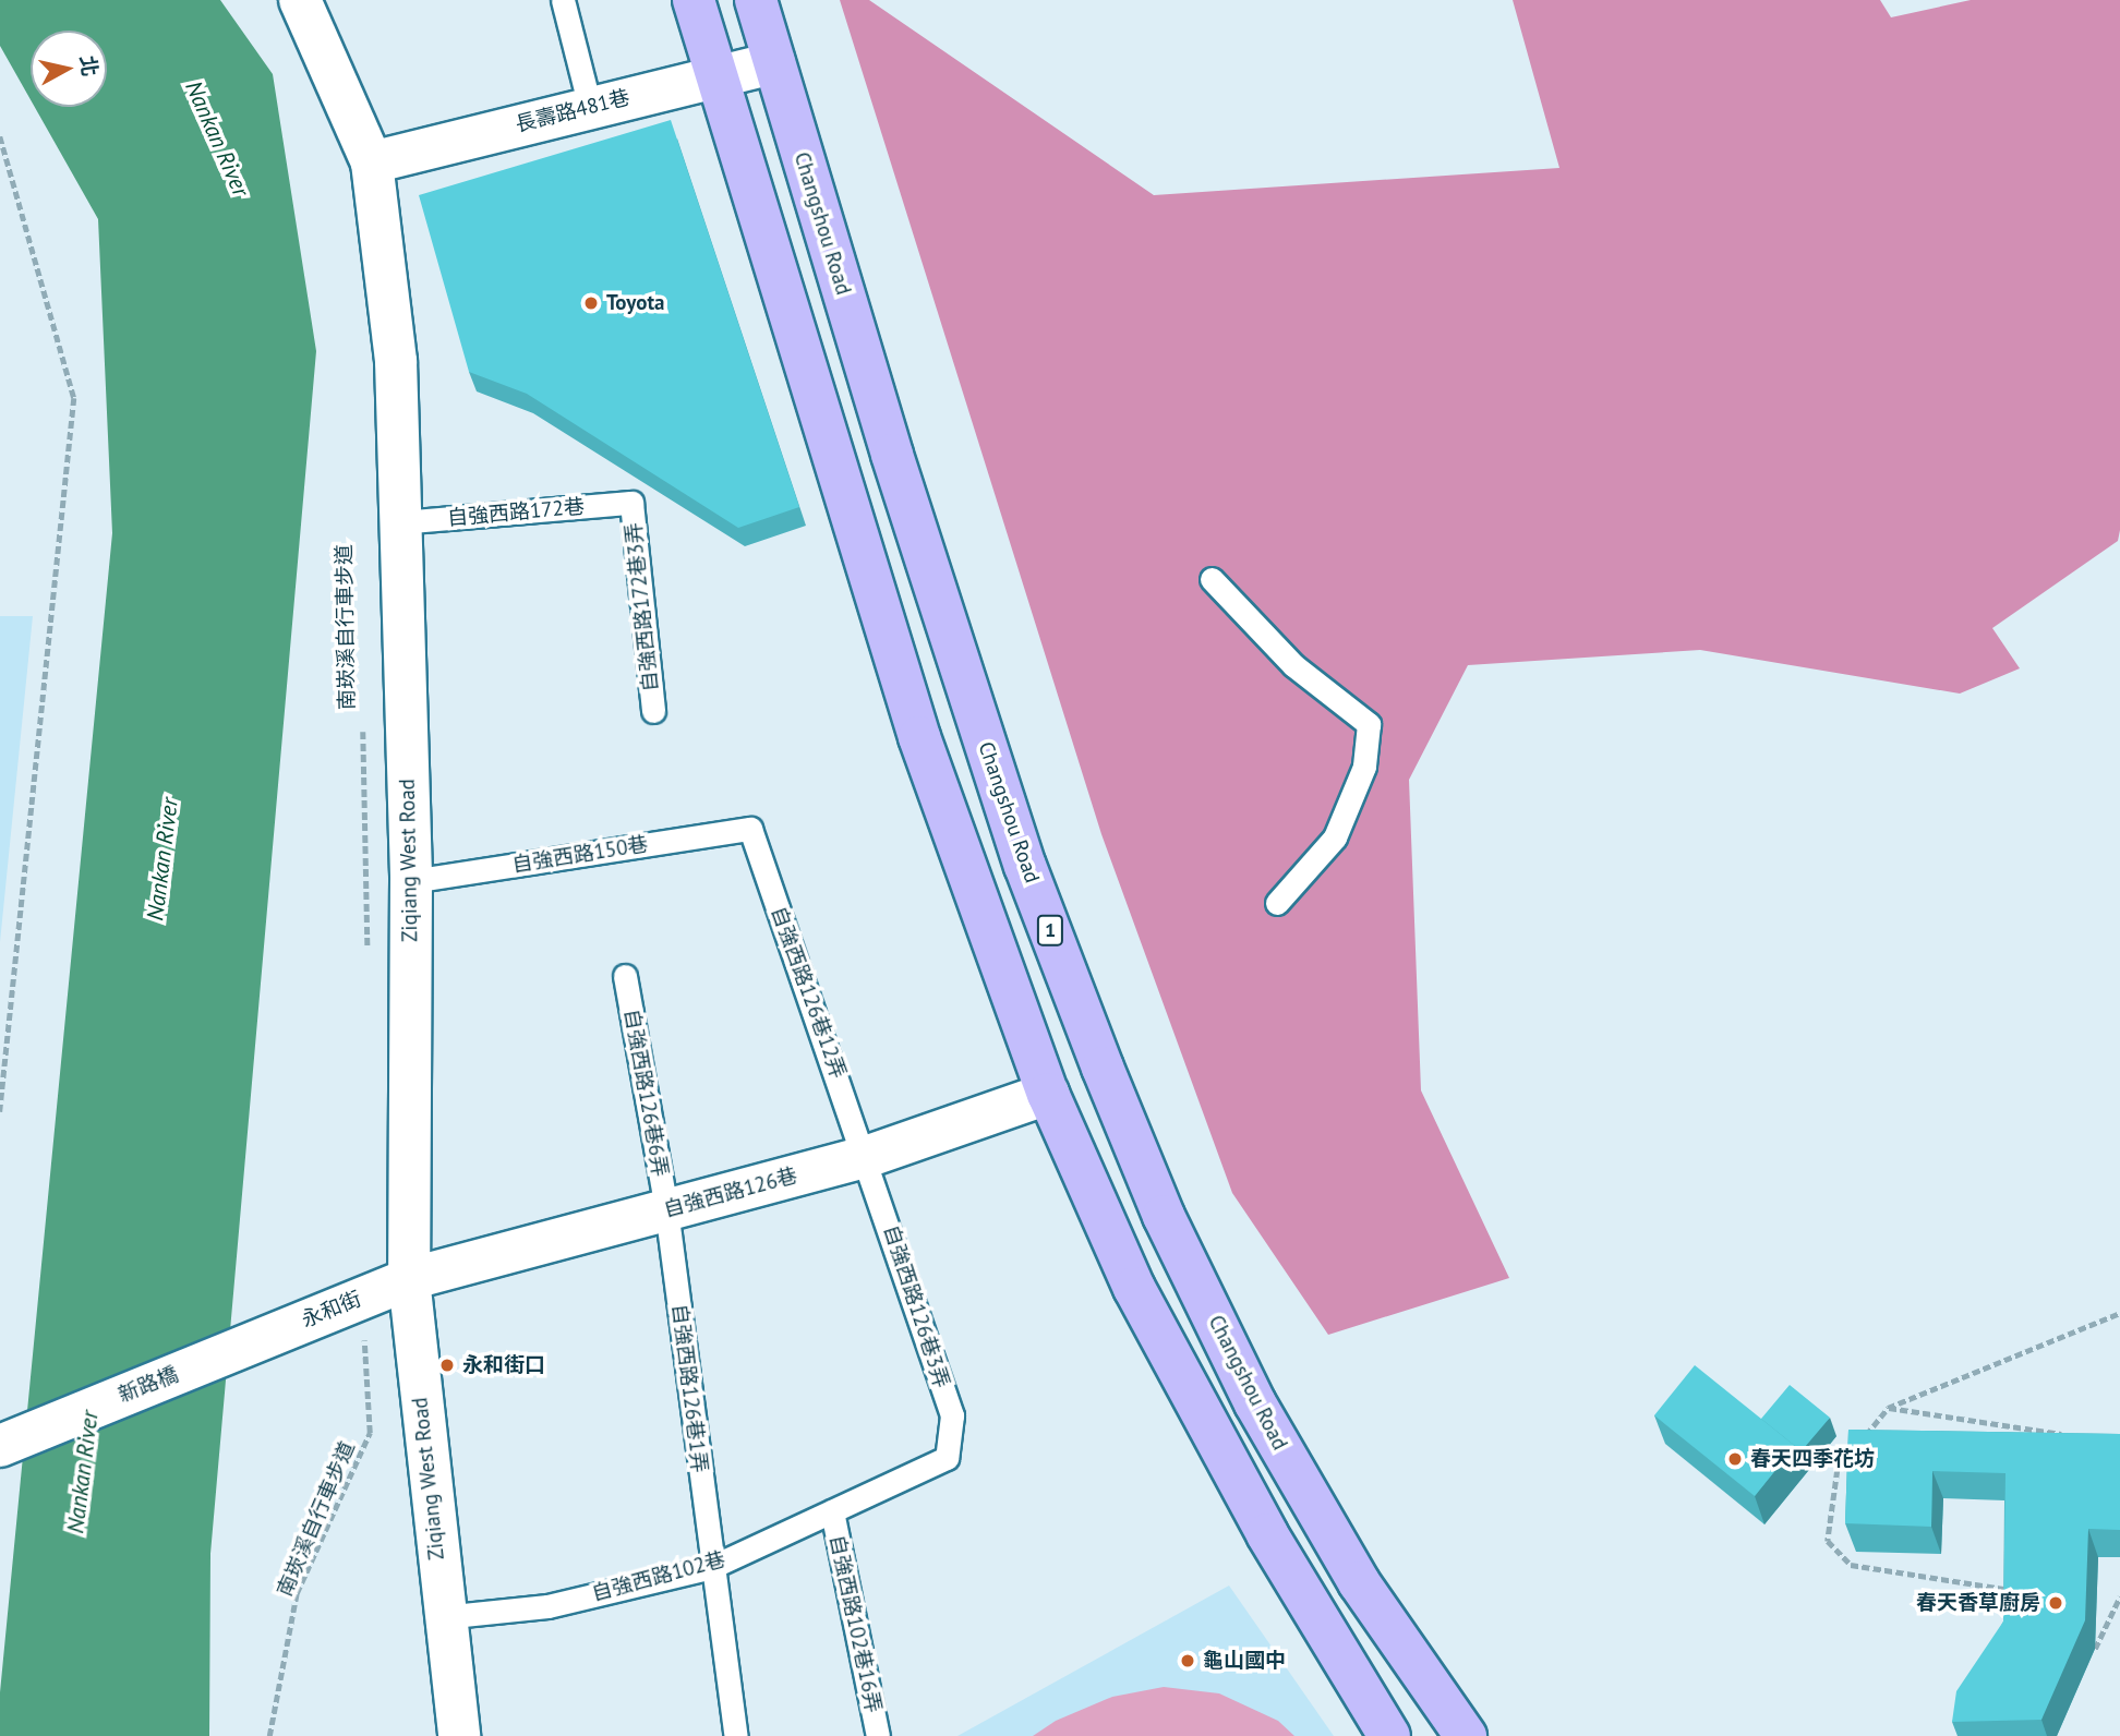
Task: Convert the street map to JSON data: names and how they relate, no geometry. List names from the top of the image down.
{
  "streets": {
    "main road": ["Changshou Road", "1"],
    "street": [
      "長壽路481巷",
      "Ziqiang West Road",
      "自強西路126巷",
      "永和街",
      "新路橋"
    ],
    "lane": [
      "自強西路172巷",
      "自強西路172巷3弄",
      "自強西路150巷",
      "自強西路126巷12弄",
      "自強西路126巷6弄",
      "自強西路126巷3弄",
      "自強西路126巷1弄",
      "自強西路102巷",
      "自強西路102巷16弄"
    ],
    "path": ["南崁溪自行車步道"]
  },
  "crossings": [
    ["長壽路481巷", "Changshou Road"],
    ["長壽路481巷", "Ziqiang West Road"],
    ["自強西路172巷", "自強西路172巷3弄"],
    ["自強西路172巷", "Ziqiang West Road"],
    ["自強西路150巷", "Ziqiang West Road"],
    ["自強西路150巷", "自強西路126巷12弄"],
    ["Ziqiang West Road", "自強西路126巷"],
    ["Ziqiang West Road", "永和街"],
    ["Ziqiang West Road", "自強西路102巷"],
    ["自強西路126巷12弄", "自強西路126巷"],
    ["自強西路126巷12弄", "自強西路126巷3弄"],
    ["自強西路126巷6弄", "自強西路126巷"],
    ["自強西路126巷6弄", "自強西路126巷1弄"],
    ["自強西路126巷", "自強西路126巷3弄"],
    ["自強西路126巷", "永和街"],
    ["自強西路126巷", "自強西路126巷1弄"],
    ["自強西路126巷3弄", "自強西路102巷"],
    ["永和街", "新路橋"],
    ["自強西路126巷1弄", "自強西路102巷"],
    ["自強西路102巷", "自強西路102巷16弄"]
  ],
  "water": ["Nankan River"],
  "places": [
    "Toyota",
    "永和街口",
    "春天四季花坊",
    "春天香草廚房",
    "龜山國中"
  ],
  "north": "right"
}
